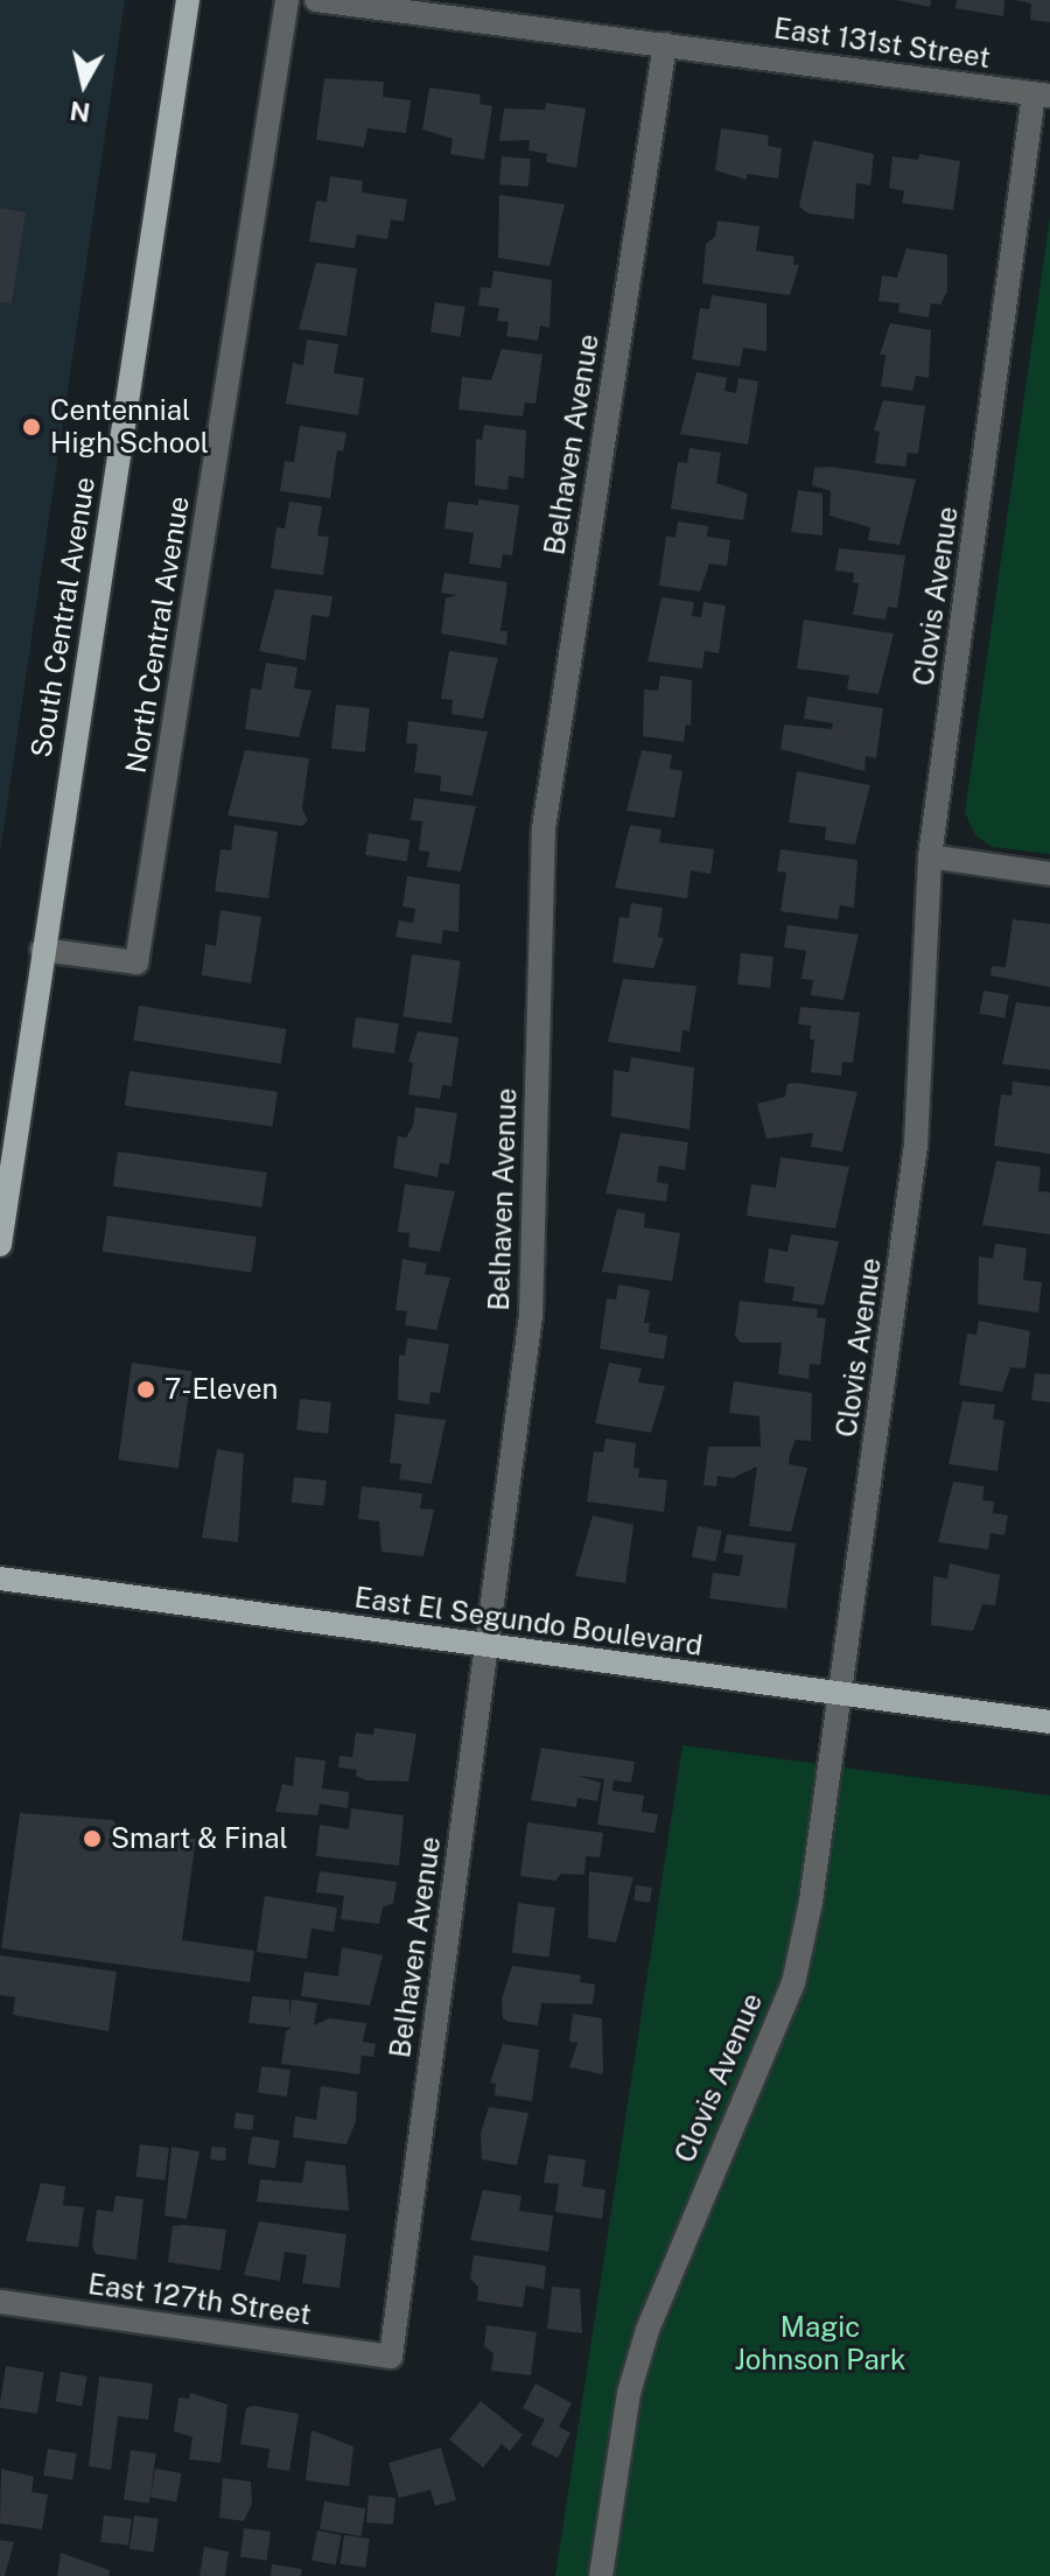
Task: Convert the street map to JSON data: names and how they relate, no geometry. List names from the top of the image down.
{
  "streets": {
    "main road": ["South Central Avenue", "East El Segundo Boulevard"],
    "street": [
      "East 131st Street",
      "Belhaven Avenue",
      "Clovis Avenue",
      "North Central Avenue",
      "East 127th Street"
    ]
  },
  "crossings": [
    ["East 131st Street", "Belhaven Avenue"],
    ["East 131st Street", "Clovis Avenue"],
    ["Belhaven Avenue", "East El Segundo Boulevard"],
    ["Belhaven Avenue", "East 127th Street"],
    ["Clovis Avenue", "East El Segundo Boulevard"],
    ["South Central Avenue", "North Central Avenue"]
  ],
  "parks": ["Magic Johnson Park"],
  "places": ["Centennial High School", "7-Eleven", "Smart & Final"],
  "north": "bottom"
}
